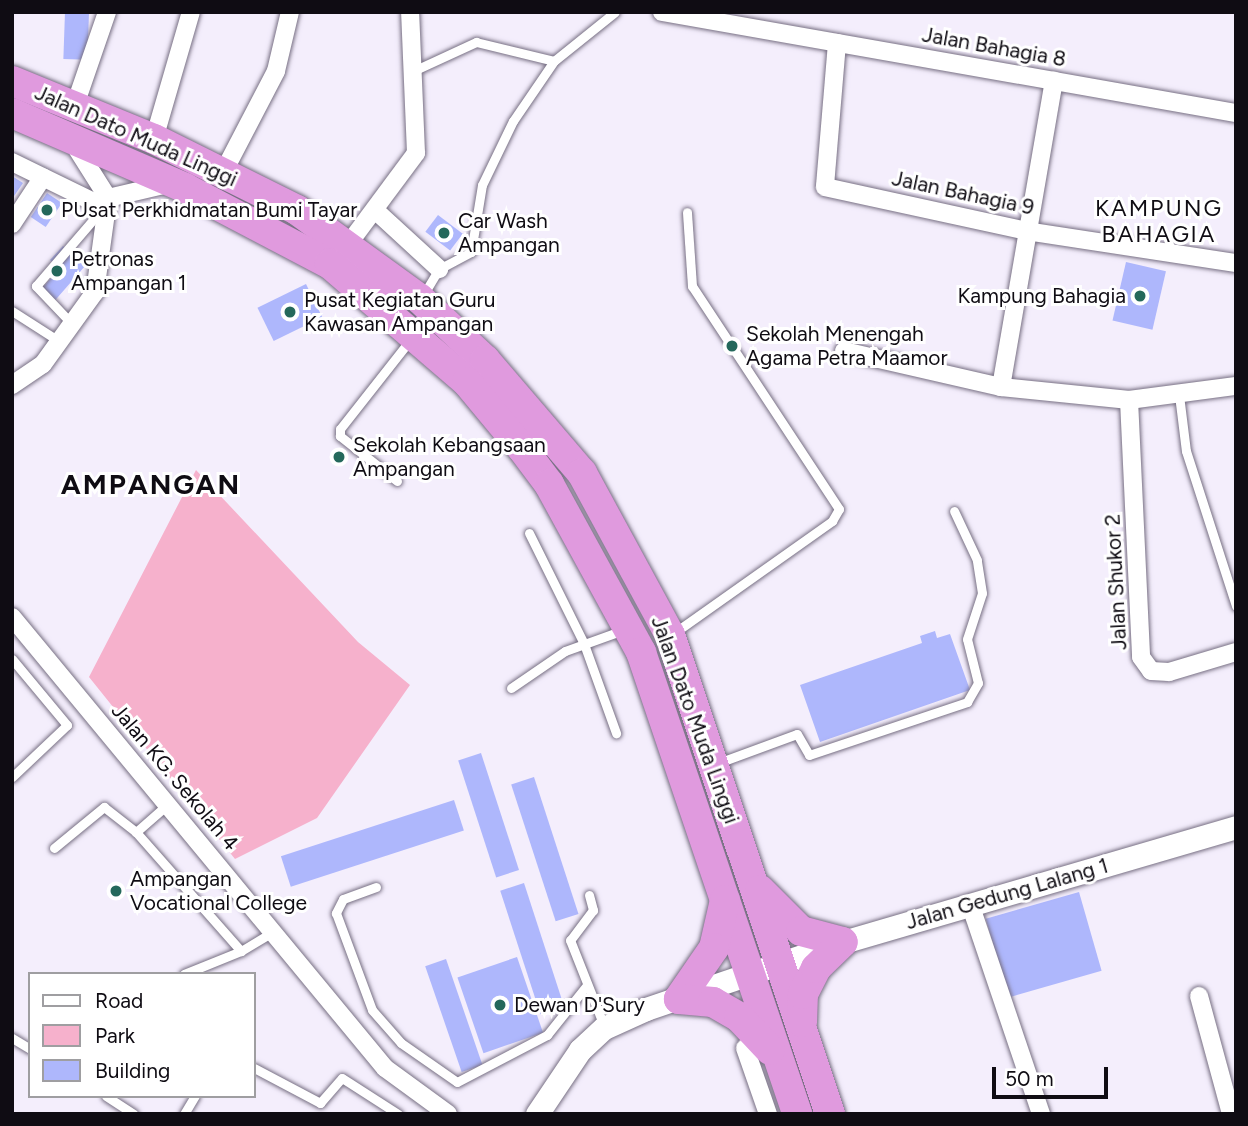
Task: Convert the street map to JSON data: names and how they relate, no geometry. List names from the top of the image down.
{
  "streets": {
    "highway": ["Jalan Dato Muda Linggi"],
    "street": [
      "Jalan Bahagia 8",
      "Jalan Bahagia 9",
      "Jalan Shukor 2",
      "Jalan KG. Sekolah 4",
      "Jalan Gedung Lalang 1"
    ]
  },
  "crossings": [
    ["Jalan Bahagia 8", "Jalan Bahagia 9"],
    ["Jalan Dato Muda Linggi", "Jalan Gedung Lalang 1"]
  ],
  "districts": ["KAMPUNG BAHAGIA", "AMPANGAN"],
  "places": [
    "PUsat Perkhidmatan Bumi Tayar",
    "Car Wash Ampangan",
    "Petronas Ampangan 1",
    "Kampung Bahagia",
    "Pusat Kegiatan Guru Kawasan Ampangan",
    "Sekolah Menengah Agama Petra Maamor",
    "Sekolah Kebangsaan Ampangan",
    "Ampangan Vocational College",
    "Dewan D'Sury"
  ],
  "legend": ["Road", "Park", "Building"],
  "scale_bar": "50 m"
}
